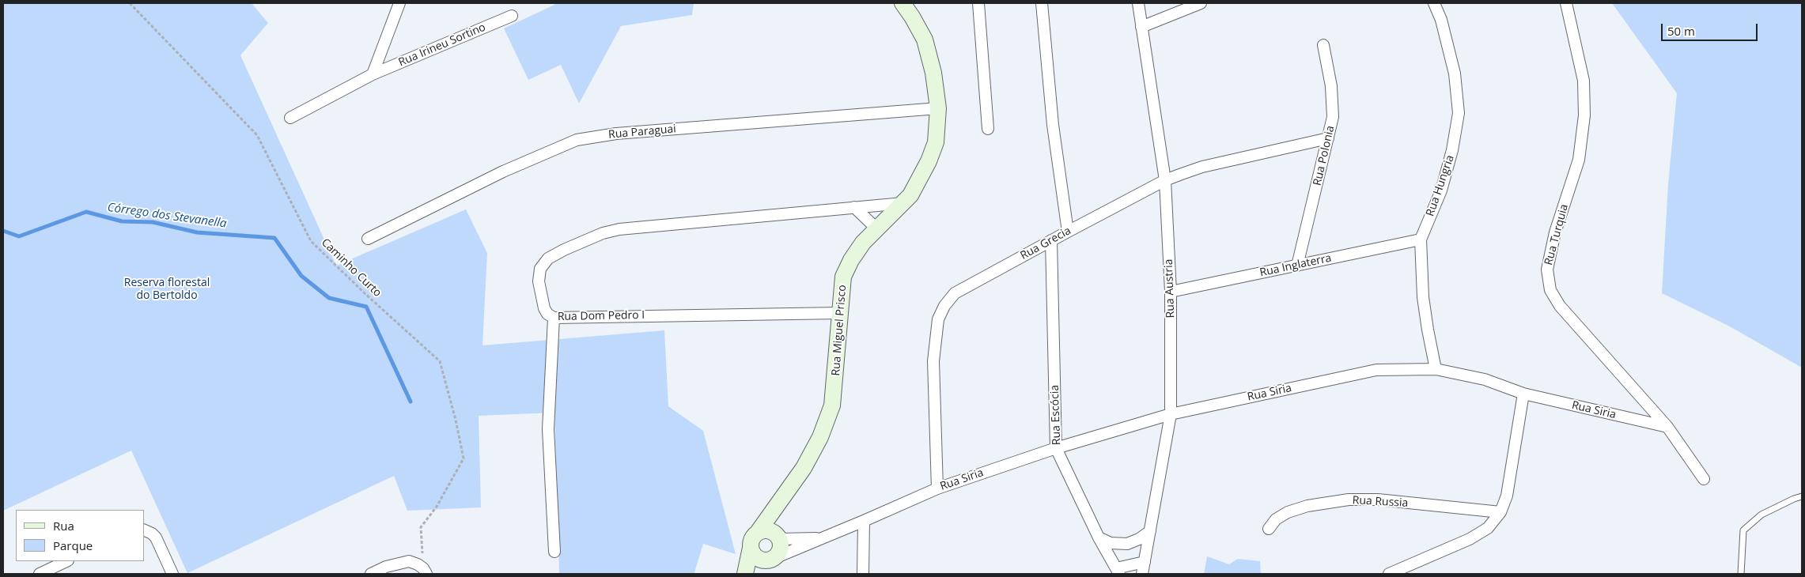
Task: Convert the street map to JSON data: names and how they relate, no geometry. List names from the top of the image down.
{
  "streets": {
    "street": [
      "Rua Irineu Sortino",
      "Rua Paraguai",
      "Rua Polonia",
      "Rua Hungria",
      "Rua Turquia",
      "Rua Grecia",
      "Rua Inglaterra",
      "Rua Austria",
      "Rua Dom Pedro I",
      "Rua Miguel Prisco",
      "Rua Siria",
      "Rua Escócia",
      "Rua Russia"
    ],
    "path": ["Caminho Curto"]
  },
  "crossings": [
    ["Rua Paraguai", "Rua Miguel Prisco"],
    ["Rua Polonia", "Rua Grecia"],
    ["Rua Polonia", "Rua Inglaterra"],
    ["Rua Hungria", "Rua Inglaterra"],
    ["Rua Hungria", "Rua Siria"],
    ["Rua Turquia", "Rua Siria"],
    ["Rua Grecia", "Rua Austria"],
    ["Rua Grecia", "Rua Siria"],
    ["Rua Grecia", "Rua Escócia"],
    ["Rua Inglaterra", "Rua Austria"],
    ["Rua Austria", "Rua Siria"],
    ["Rua Dom Pedro I", "Rua Miguel Prisco"],
    ["Rua Miguel Prisco", "Rua Siria"],
    ["Rua Siria", "Rua Escócia"]
  ],
  "water": ["Córrego dos Stevanella"],
  "parks": ["Reserva florestal do Bertoldo"],
  "legend": ["Rua", "Parque"],
  "scale_bar": "50 m"
}
